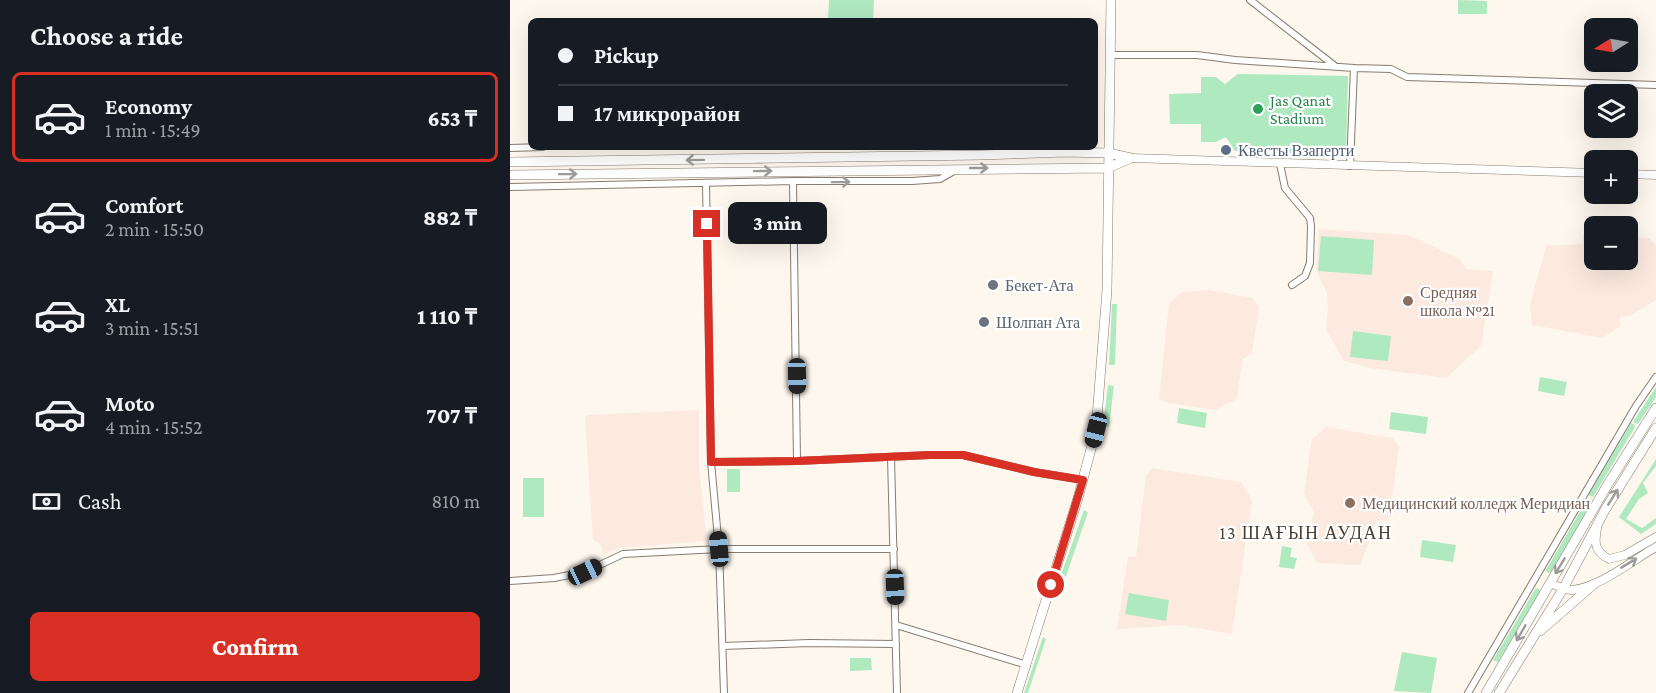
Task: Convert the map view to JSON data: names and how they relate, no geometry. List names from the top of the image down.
{
  "districts": ["13 ШАҒЫН АУДАН"],
  "places": [
    "Jas Qanat Stadium",
    "Квесты Взаперти",
    "Бекет-Ата",
    "Средняя школа №21",
    "Шолпан Ата",
    "Медицинский колледж Меридиан"
  ],
  "north": "left",
  "page": {
    "heading": "Choose a ride",
    "map_buttons": ["+", "−"],
    "banner": ["Pickup", "17 микрорайон"],
    "list": [
      {
        "name": "Economy",
        "note": "1 min · 15:49",
        "value": "653 ₸"
      },
      {
        "name": "Comfort",
        "note": "2 min · 15:50",
        "value": "882 ₸"
      },
      {
        "name": "XL",
        "note": "3 min · 15:51",
        "value": "1 110 ₸"
      },
      {
        "name": "Moto",
        "note": "4 min · 15:52",
        "value": "707 ₸"
      }
    ],
    "bubble": "3 min",
    "pay": ["Cash", "810 m"],
    "buttons": "Confirm"
  }
}
